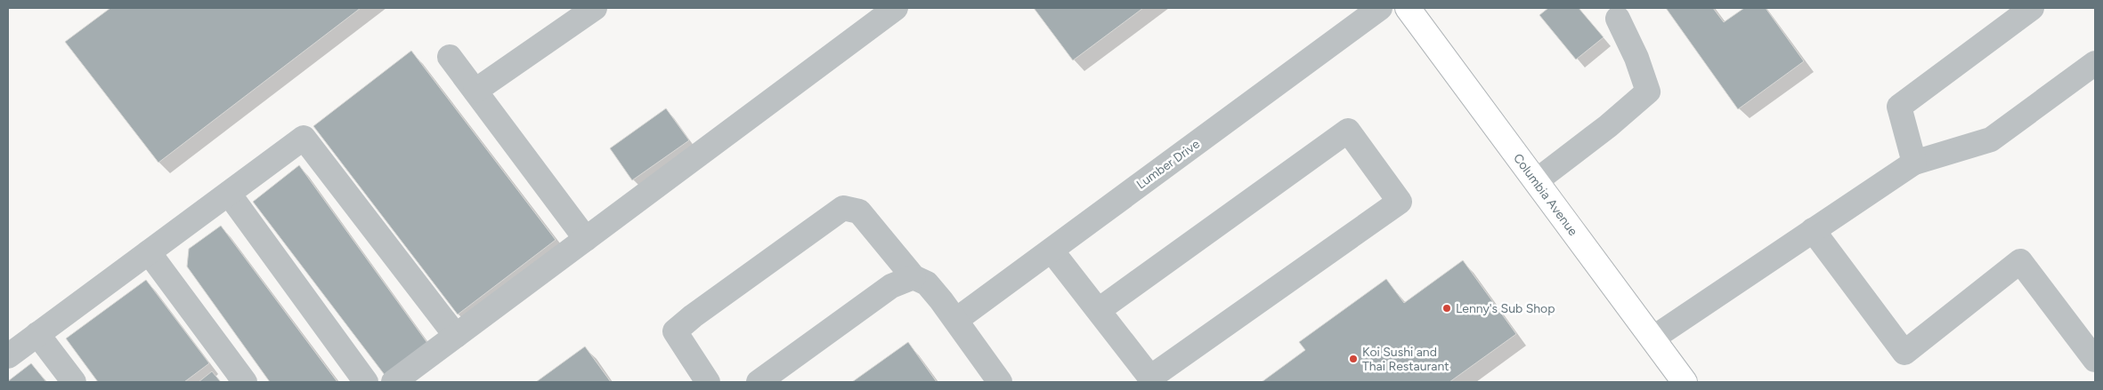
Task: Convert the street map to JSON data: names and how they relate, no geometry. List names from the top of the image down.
{
  "streets": {
    "main road": ["Columbia Avenue"],
    "street": ["Lumber Drive"]
  },
  "places": ["Lenny's Sub Shop", "Koi Sushi and Thai Restaurant"]
}
